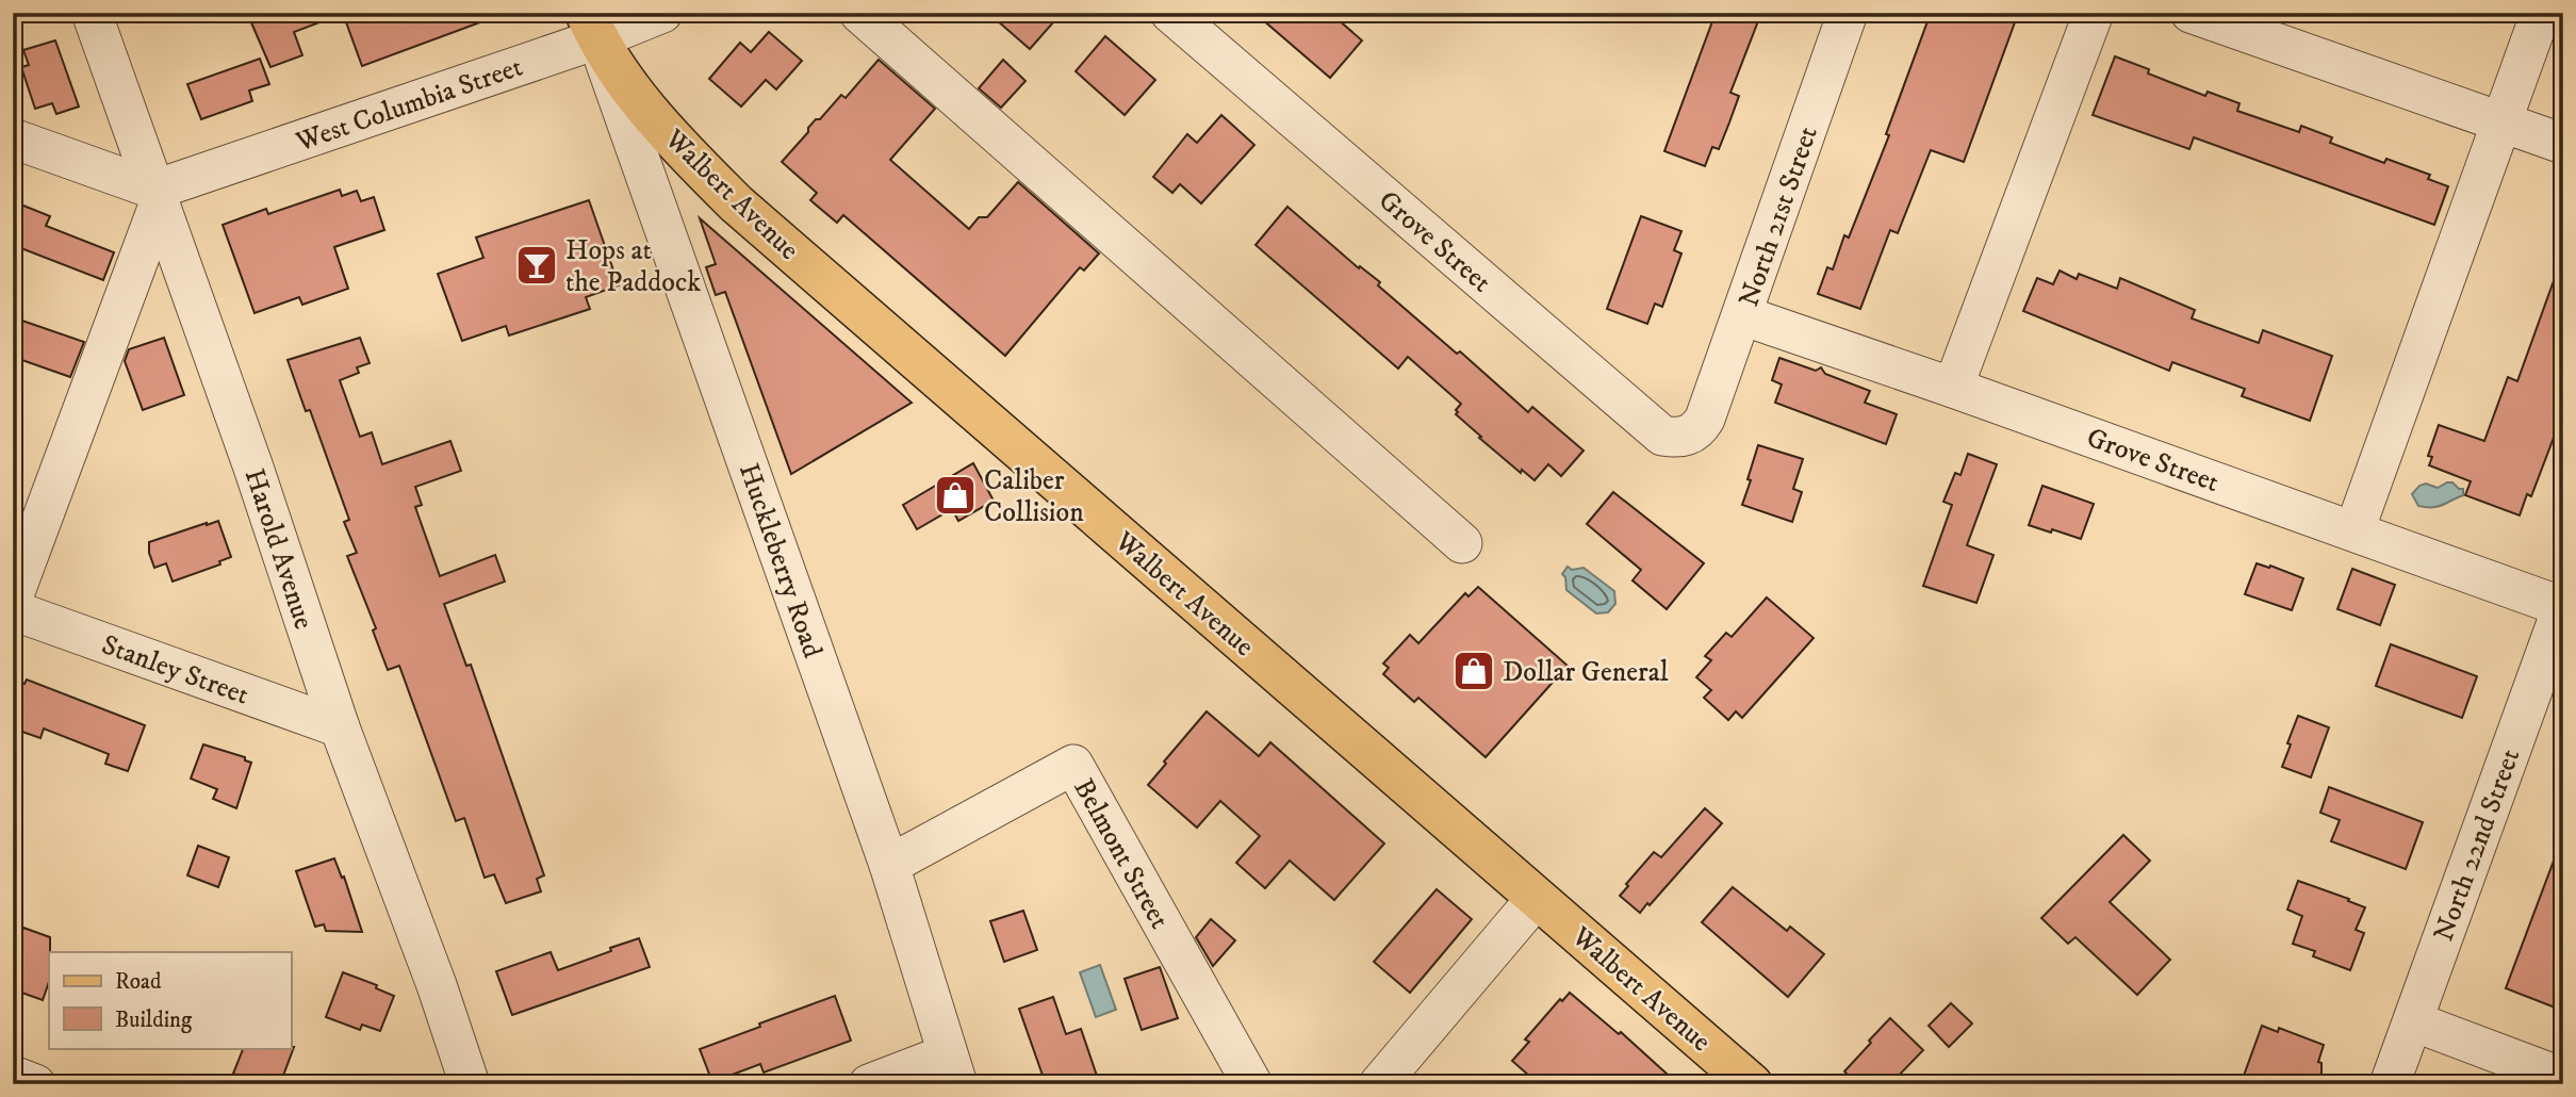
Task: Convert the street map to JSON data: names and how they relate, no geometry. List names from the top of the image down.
{
  "streets": {
    "main road": ["Walbert Avenue"],
    "street": [
      "West Columbia Street",
      "North 21st Street",
      "Grove Street",
      "Harold Avenue",
      "Huckleberry Road",
      "Stanley Street",
      "North 22nd Street",
      "Belmont Street"
    ]
  },
  "crossings": [
    ["West Columbia Street", "Walbert Avenue"],
    ["West Columbia Street", "Harold Avenue"],
    ["West Columbia Street", "Huckleberry Road"],
    ["Walbert Avenue", "Huckleberry Road"],
    ["North 21st Street", "Grove Street"],
    ["Grove Street", "North 22nd Street"],
    ["Harold Avenue", "Stanley Street"],
    ["Huckleberry Road", "Belmont Street"]
  ],
  "places": {
    "bar": ["Hops at the Paddock"],
    "shop": ["Caliber Collision", "Dollar General"]
  },
  "legend": ["Road", "Building"]
}
